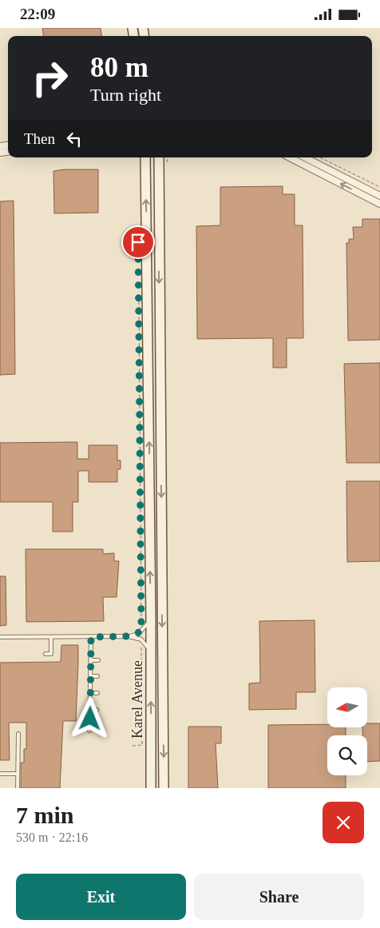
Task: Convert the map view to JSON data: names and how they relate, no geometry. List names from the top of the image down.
{
  "streets": {
    "main road": ["Karel Avenue"]
  },
  "north": "left",
  "page": {
    "status": "22:09",
    "turn": ["80 m", "Turn right"],
    "then": "Then",
    "heading": ["7 min", "530 m · 22:16"],
    "buttons": ["Exit", "Share"]
  }
}
